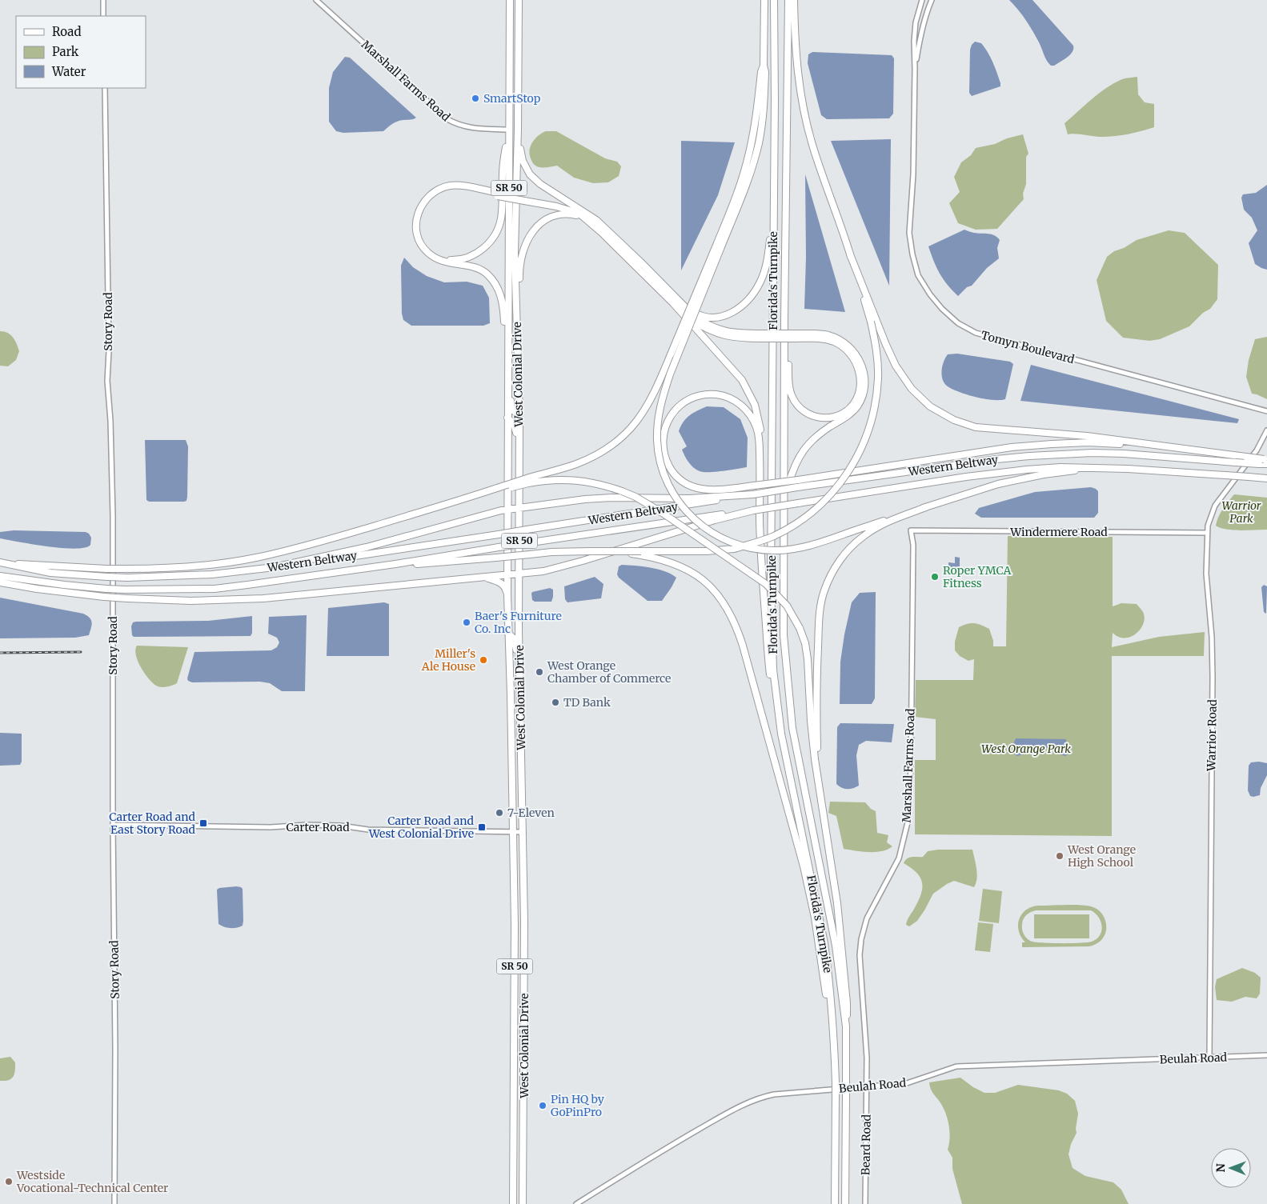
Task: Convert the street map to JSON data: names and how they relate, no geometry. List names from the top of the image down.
{
  "streets": {
    "highway": [
      "SR 50",
      "Florida's Turnpike",
      "West Colonial Drive",
      "Western Beltway"
    ],
    "street": [
      "Marshall Farms Road",
      "Story Road",
      "Tomyn Boulevard",
      "Windermere Road",
      "Warrior Road",
      "Carter Road",
      "Beulah Road",
      "Beard Road"
    ]
  },
  "crossings": [
    ["Marshall Farms Road", "West Colonial Drive"],
    ["Marshall Farms Road", "Windermere Road"],
    ["Marshall Farms Road", "Beulah Road"],
    ["Marshall Farms Road", "Beard Road"],
    ["Story Road", "Carter Road"],
    ["West Colonial Drive", "Carter Road"],
    ["Windermere Road", "Warrior Road"],
    ["Warrior Road", "Beulah Road"],
    ["Beulah Road", "Beard Road"]
  ],
  "parks": ["Warrior Park", "West Orange Park"],
  "places": {
    "other": [
      "SmartStop",
      "Roper YMCA Fitness",
      "Baer's Furniture Co. Inc",
      "Miller's Ale House",
      "West Orange Chamber of Commerce",
      "TD Bank",
      "7-Eleven",
      "West Orange High School",
      "Pin HQ by GoPinPro",
      "Westside Vocational-Technical Center"
    ],
    "transit": ["Carter Road and East Story Road", "Carter Road and West Colonial Drive"]
  },
  "legend": ["Road", "Park", "Water"],
  "north": "left"
}
